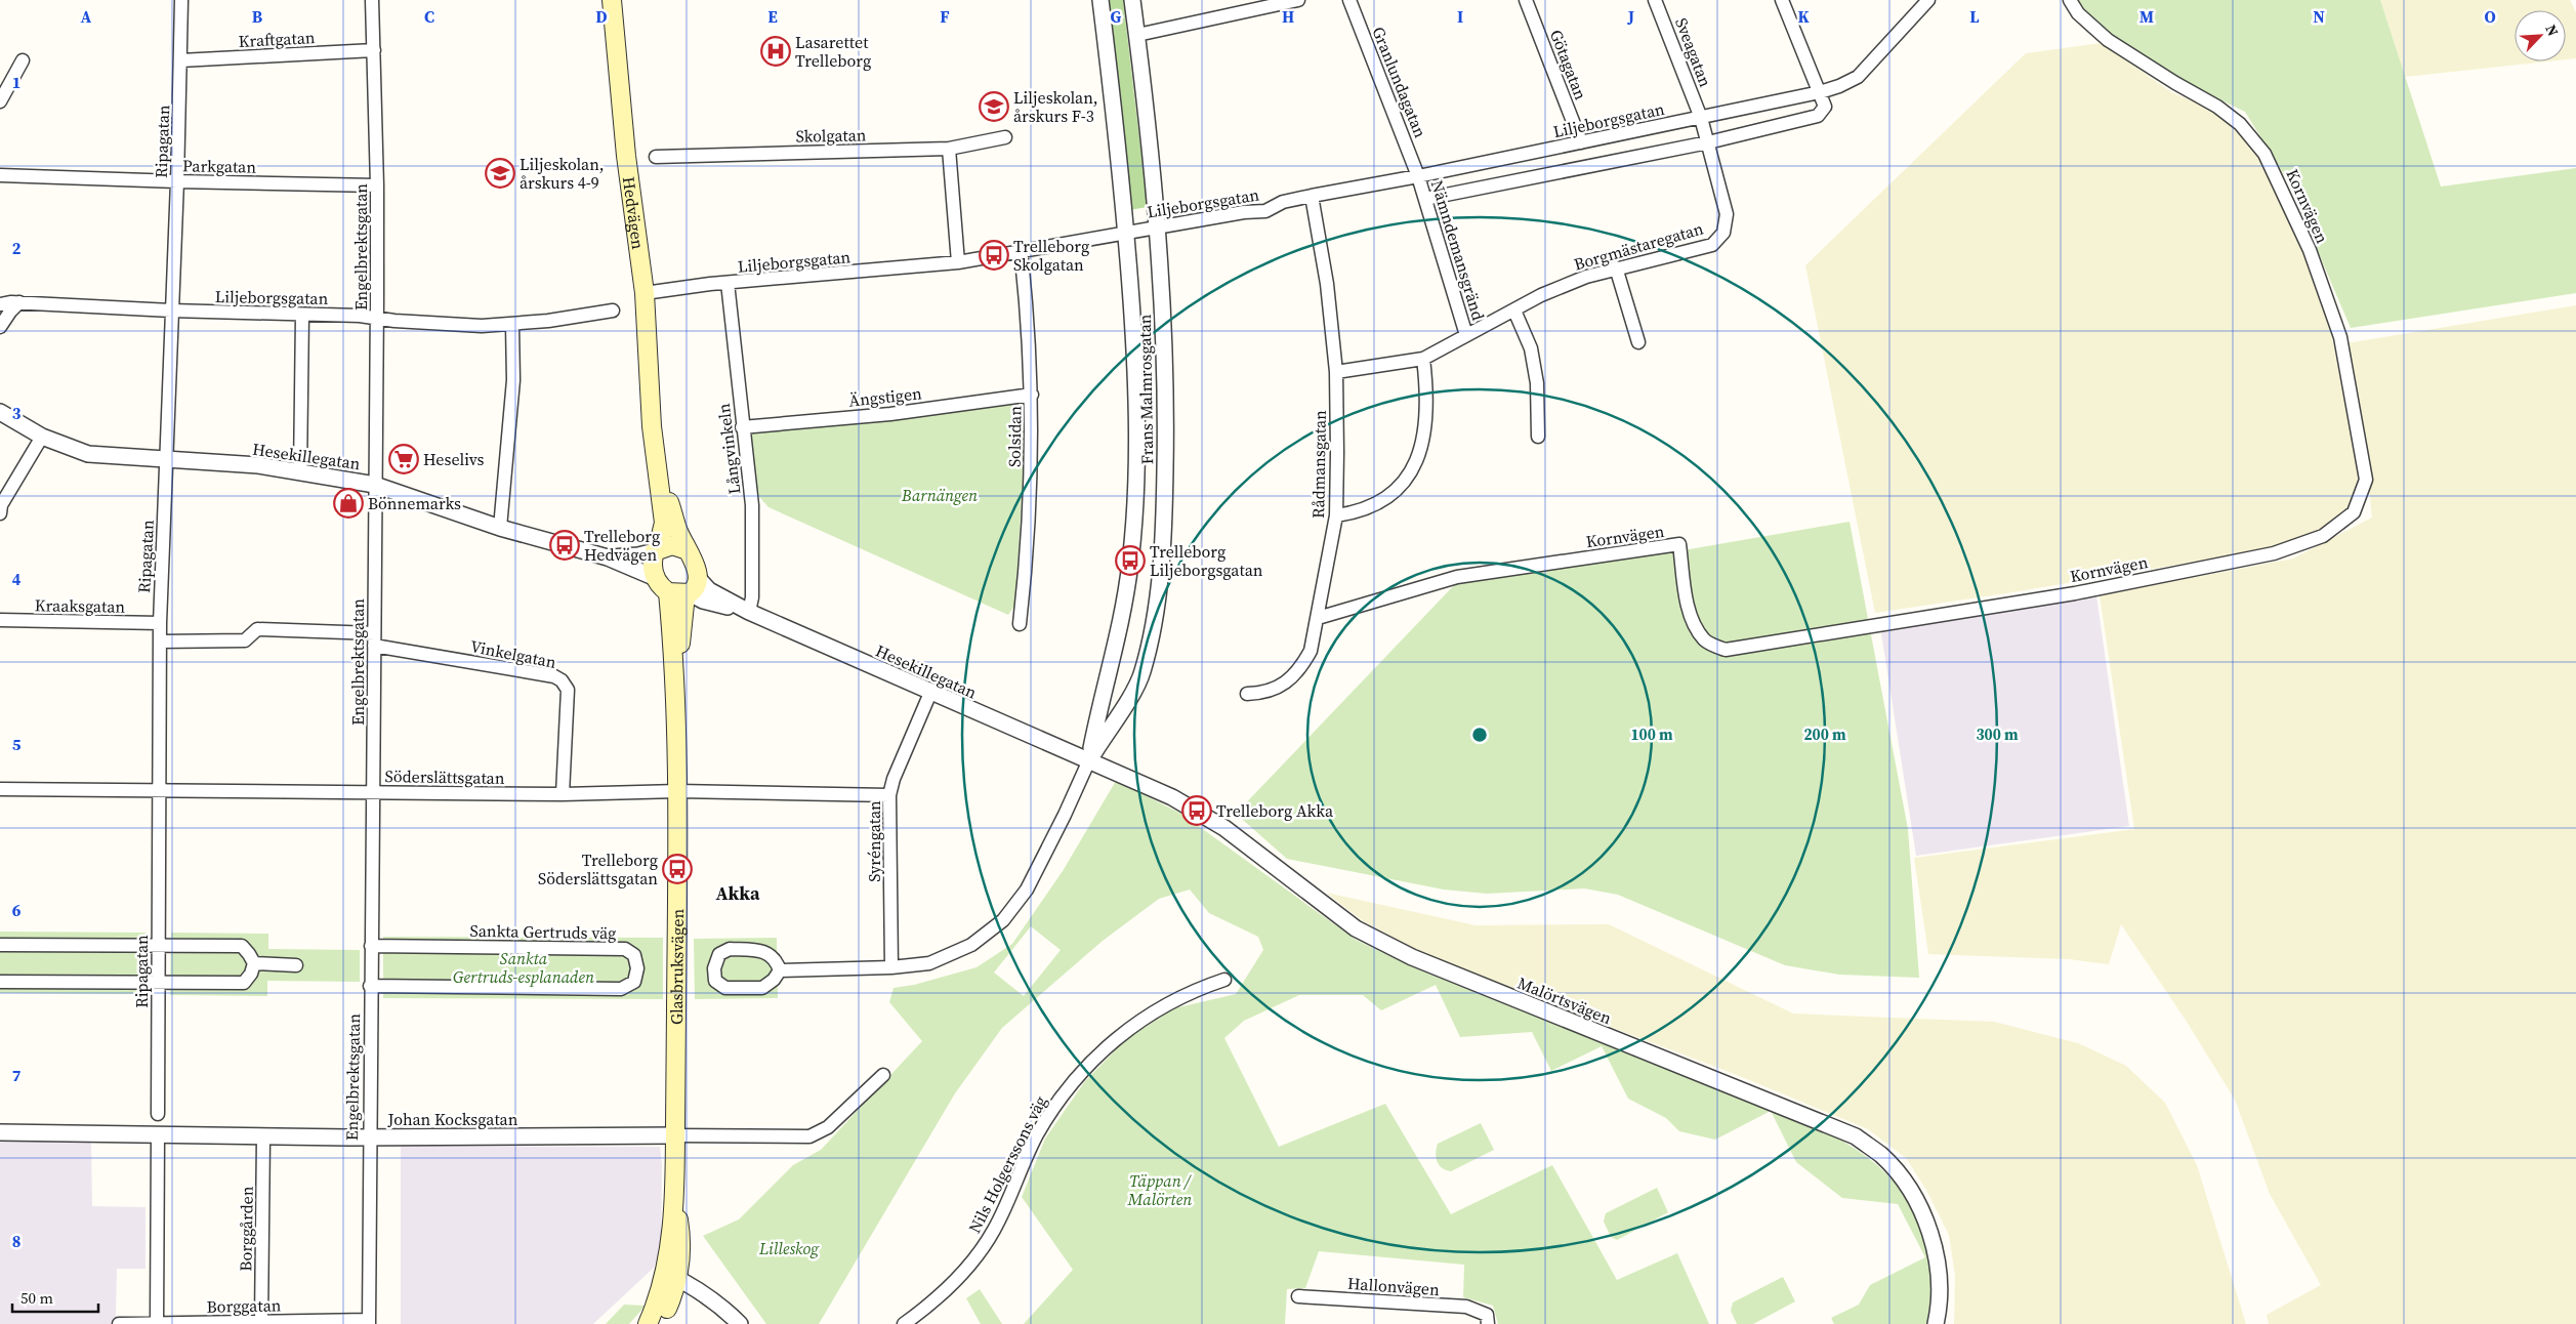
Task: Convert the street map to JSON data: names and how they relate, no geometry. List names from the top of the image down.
{
  "streets": {
    "main road": ["Hedvägen", "Glasbruksvägen"],
    "street": [
      "Kraftgatan",
      "Sveagatan",
      "Götagatan",
      "Granlundagatan",
      "Liljeborgsgatan",
      "Skolgatan",
      "Ripagatan",
      "Parkgatan",
      "Kornvägen",
      "Borgmästaregatan",
      "Engelbrektsgatan",
      "Nämndemansgränd",
      "Frans Malmrosgatan",
      "Ängstigen",
      "Solsidan",
      "Långvinkeln",
      "Hesekillegatan",
      "Rådmansgatan",
      "Kraaksgatan",
      "Vinkelgatan",
      "Söderslättsgatan",
      "Syréngatan",
      "Sankta Gertruds väg",
      "Malörtsvägen",
      "Johan Kocksgatan",
      "Nils Holgerssons väg",
      "Borggården",
      "Hallonvägen",
      "Borggatan"
    ]
  },
  "crossings": [
    ["Kraftgatan", "Ripagatan"],
    ["Kraftgatan", "Engelbrektsgatan"],
    ["Sveagatan", "Liljeborgsgatan"],
    ["Sveagatan", "Borgmästaregatan"],
    ["Götagatan", "Liljeborgsgatan"],
    ["Granlundagatan", "Liljeborgsgatan"],
    ["Granlundagatan", "Nämndemansgränd"],
    ["Liljeborgsgatan", "Ripagatan"],
    ["Liljeborgsgatan", "Hedvägen"],
    ["Liljeborgsgatan", "Borgmästaregatan"],
    ["Liljeborgsgatan", "Engelbrektsgatan"],
    ["Liljeborgsgatan", "Nämndemansgränd"],
    ["Liljeborgsgatan", "Frans Malmrosgatan"],
    ["Liljeborgsgatan", "Solsidan"],
    ["Liljeborgsgatan", "Långvinkeln"],
    ["Liljeborgsgatan", "Rådmansgatan"],
    ["Ripagatan", "Parkgatan"],
    ["Ripagatan", "Hesekillegatan"],
    ["Ripagatan", "Kraaksgatan"],
    ["Ripagatan", "Vinkelgatan"],
    ["Ripagatan", "Söderslättsgatan"],
    ["Parkgatan", "Engelbrektsgatan"],
    ["Kornvägen", "Rådmansgatan"],
    ["Hedvägen", "Hesekillegatan"],
    ["Hedvägen", "Glasbruksvägen"],
    ["Borgmästaregatan", "Nämndemansgränd"],
    ["Borgmästaregatan", "Rådmansgatan"],
    ["Engelbrektsgatan", "Hesekillegatan"],
    ["Engelbrektsgatan", "Vinkelgatan"],
    ["Engelbrektsgatan", "Söderslättsgatan"],
    ["Engelbrektsgatan", "Sankta Gertruds väg"],
    ["Engelbrektsgatan", "Johan Kocksgatan"],
    ["Engelbrektsgatan", "Borggatan"],
    ["Frans Malmrosgatan", "Hesekillegatan"],
    ["Frans Malmrosgatan", "Syréngatan"],
    ["Frans Malmrosgatan", "Malörtsvägen"],
    ["Ängstigen", "Solsidan"],
    ["Ängstigen", "Långvinkeln"],
    ["Långvinkeln", "Hesekillegatan"],
    ["Hesekillegatan", "Syréngatan"],
    ["Hesekillegatan", "Glasbruksvägen"],
    ["Hesekillegatan", "Malörtsvägen"],
    ["Vinkelgatan", "Söderslättsgatan"],
    ["Söderslättsgatan", "Syréngatan"],
    ["Söderslättsgatan", "Glasbruksvägen"],
    ["Glasbruksvägen", "Johan Kocksgatan"],
    ["Johan Kocksgatan", "Borggården"],
    ["Borggården", "Borggatan"]
  ],
  "districts": ["Akka"],
  "parks": [
    "Barnängen",
    "Sankta Gertruds-esplanaden",
    "Täppan / Malörten",
    "Lilleskog"
  ],
  "places": {
    "hospital": ["Lasarettet Trelleborg"],
    "school or university": ["Liljeskolan, årskurs F-3", "Liljeskolan, årskurs 4-9"],
    "bus stop": [
      "Trelleborg Skolgatan",
      "Trelleborg Hedvägen",
      "Trelleborg Liljeborgsgatan",
      "Trelleborg Akka",
      "Trelleborg Söderslättsgatan"
    ],
    "supermarket": ["Heselivs"],
    "shop": ["Bönnemarks"]
  },
  "scale_bar": "50 m",
  "north": "top right",
  "grid": {
    "columns": [
      "A",
      "B",
      "C",
      "D",
      "E",
      "F",
      "G",
      "H",
      "I",
      "J",
      "K",
      "L",
      "M",
      "N",
      "O"
    ],
    "rows": [
      "1",
      "2",
      "3",
      "4",
      "5",
      "6",
      "7",
      "8"
    ]
  },
  "rings": ["100 m", "200 m", "300 m"]
}
